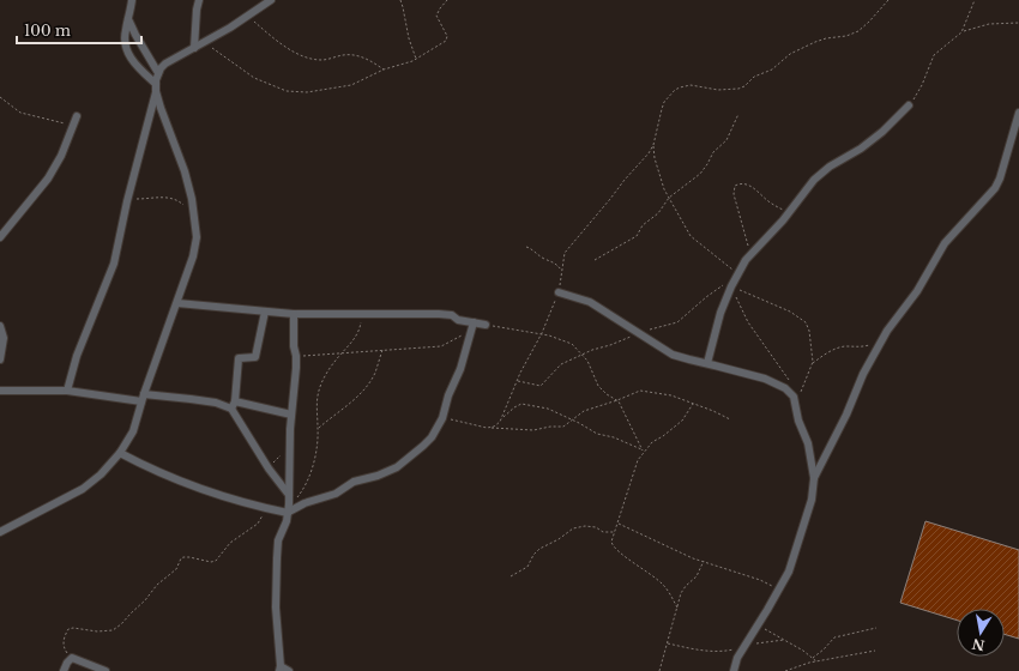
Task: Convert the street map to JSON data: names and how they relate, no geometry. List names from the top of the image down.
{
  "scale_bar": "100 m",
  "north": "bottom"
}
